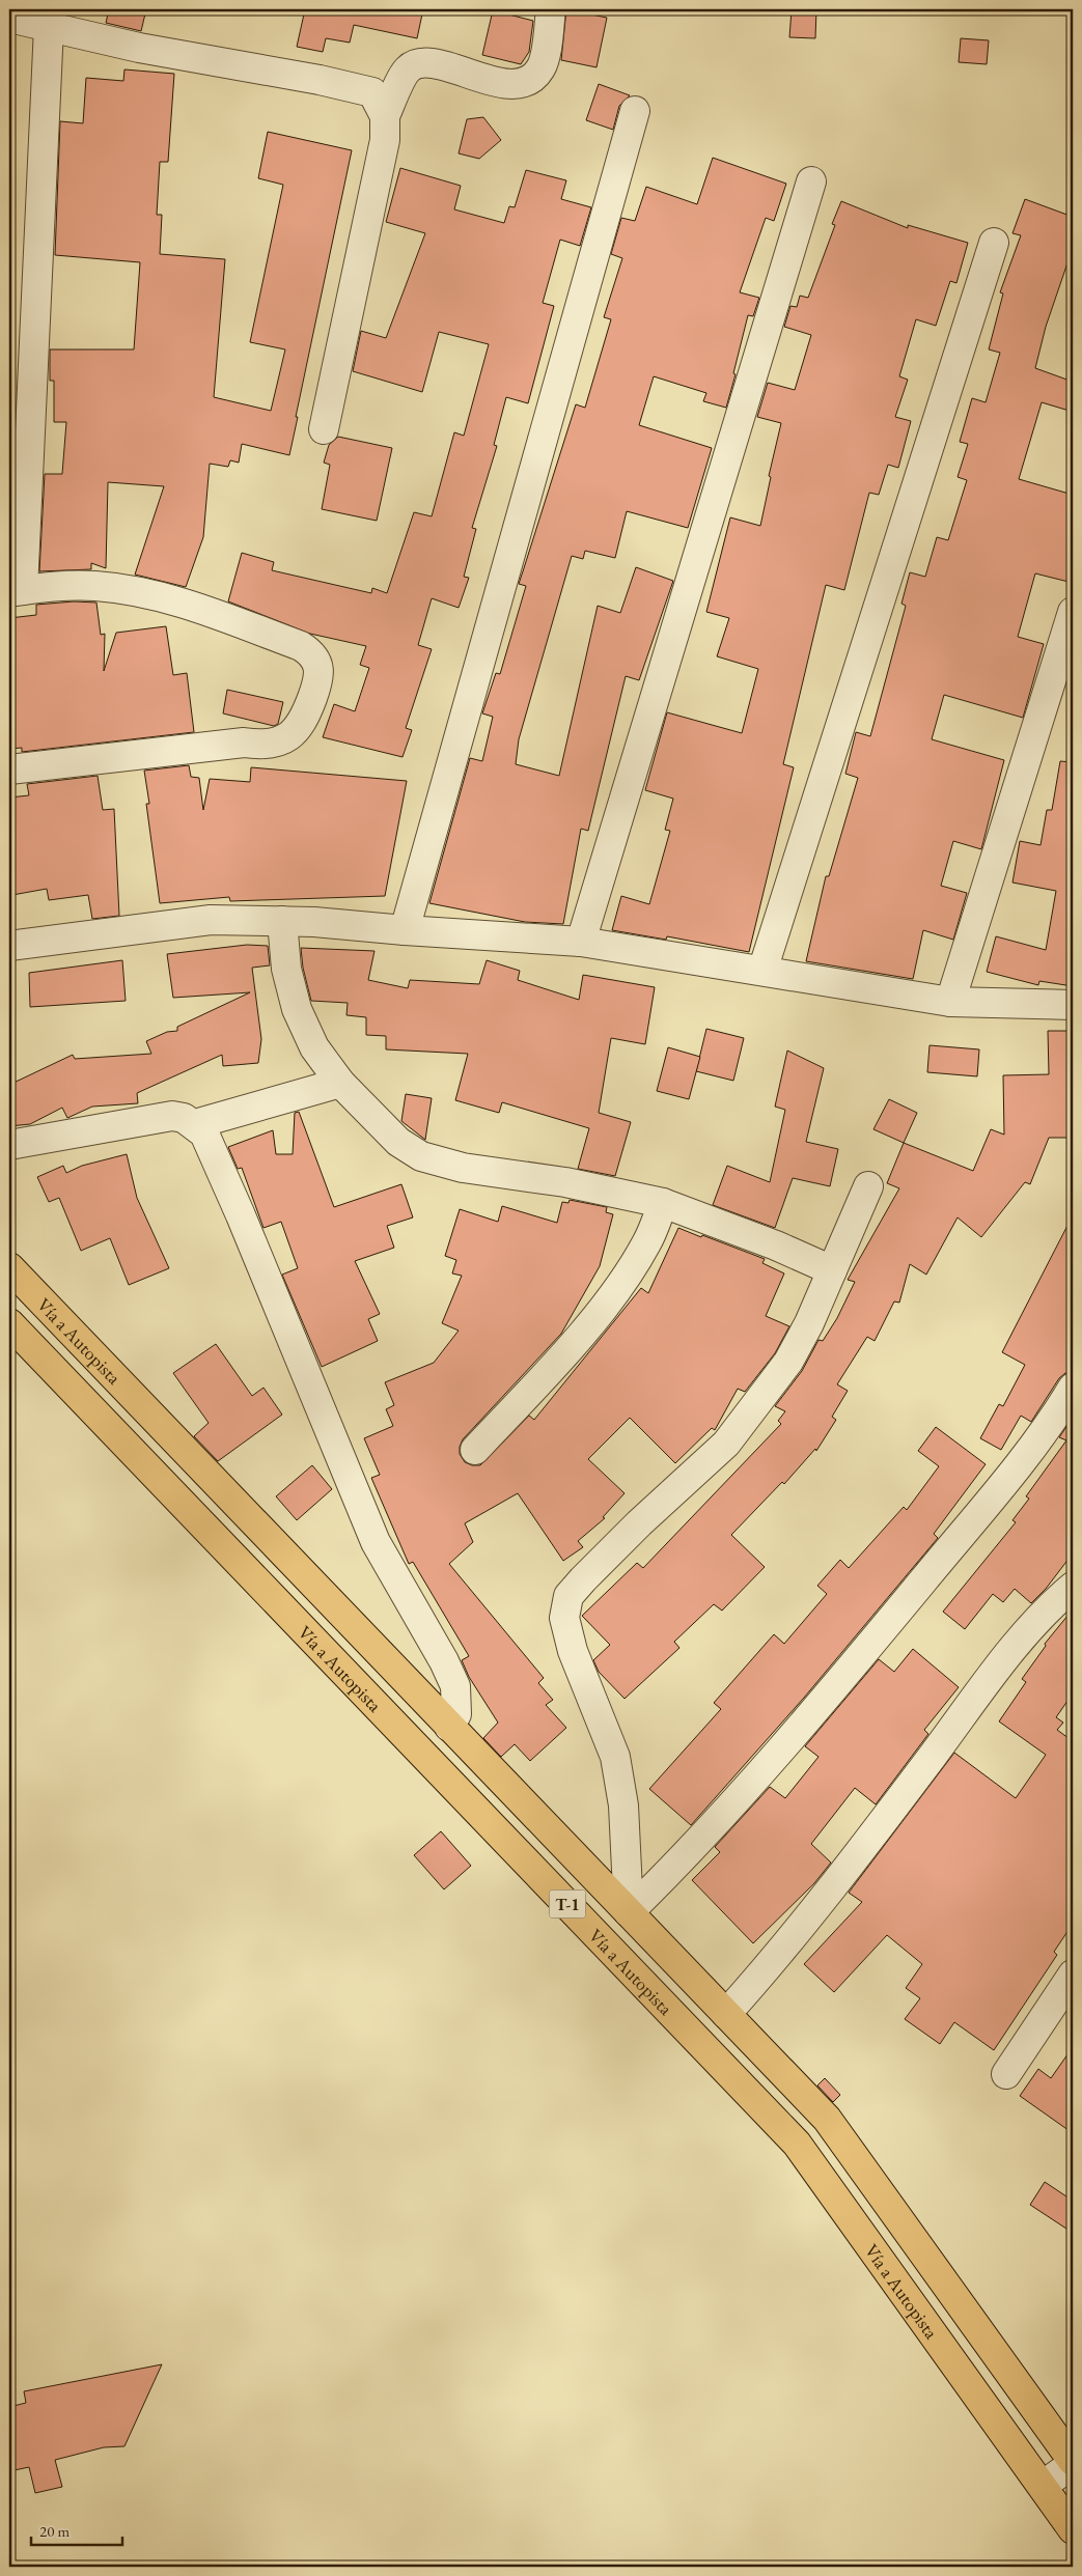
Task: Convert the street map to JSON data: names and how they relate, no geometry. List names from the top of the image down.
{
  "streets": {
    "highway": ["Vía a Autopista", "T-1"]
  },
  "scale_bar": "20 m"
}
